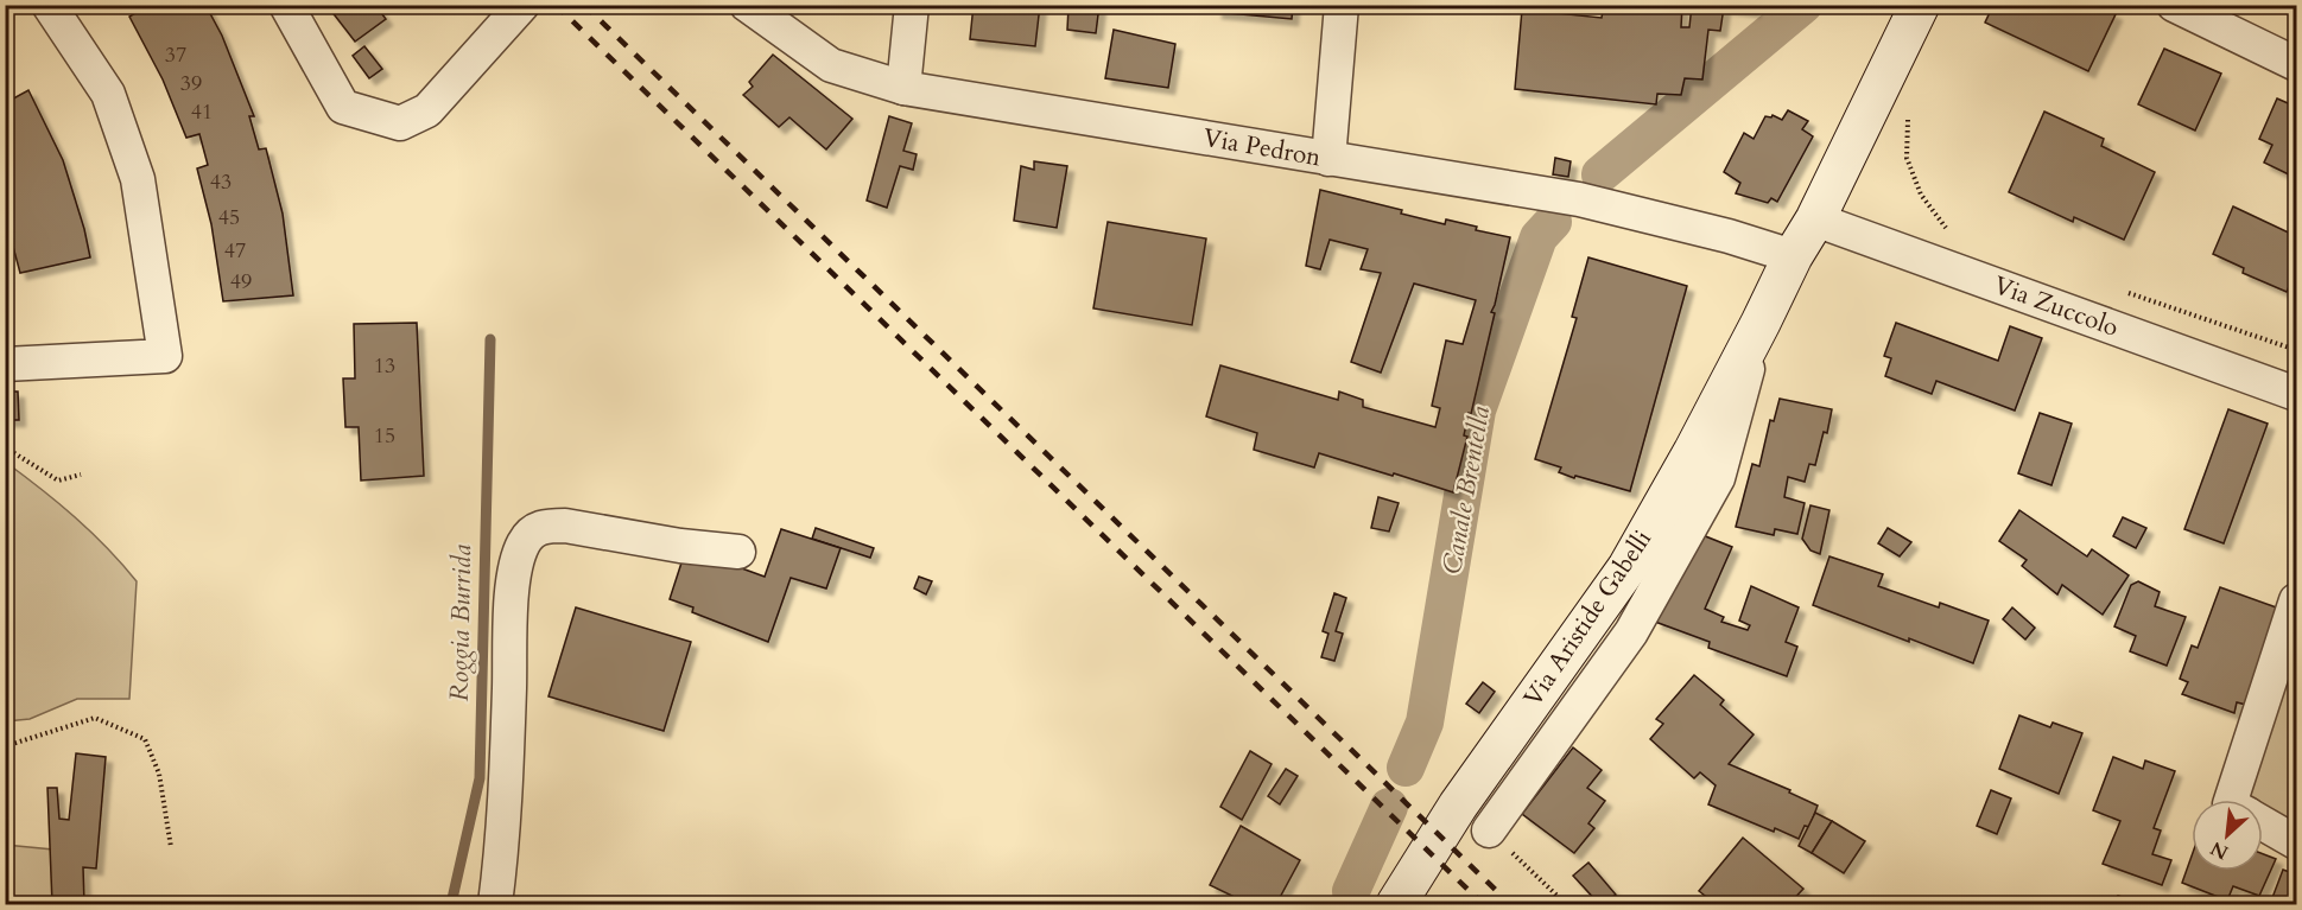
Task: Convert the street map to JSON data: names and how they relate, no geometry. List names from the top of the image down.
{
  "streets": {
    "main road": ["Via Aristide Gabelli"],
    "street": ["Via Pedron", "Via Zuccolo"]
  },
  "crossings": [
    ["Via Pedron", "Via Aristide Gabelli"],
    ["Via Zuccolo", "Via Aristide Gabelli"]
  ],
  "water": ["Canale Brentella", "Roggia Burrida"],
  "house_numbers": [
    "37",
    "39",
    "41",
    "43",
    "45",
    "47",
    "49",
    "13",
    "15"
  ],
  "north": "bottom left"
}
